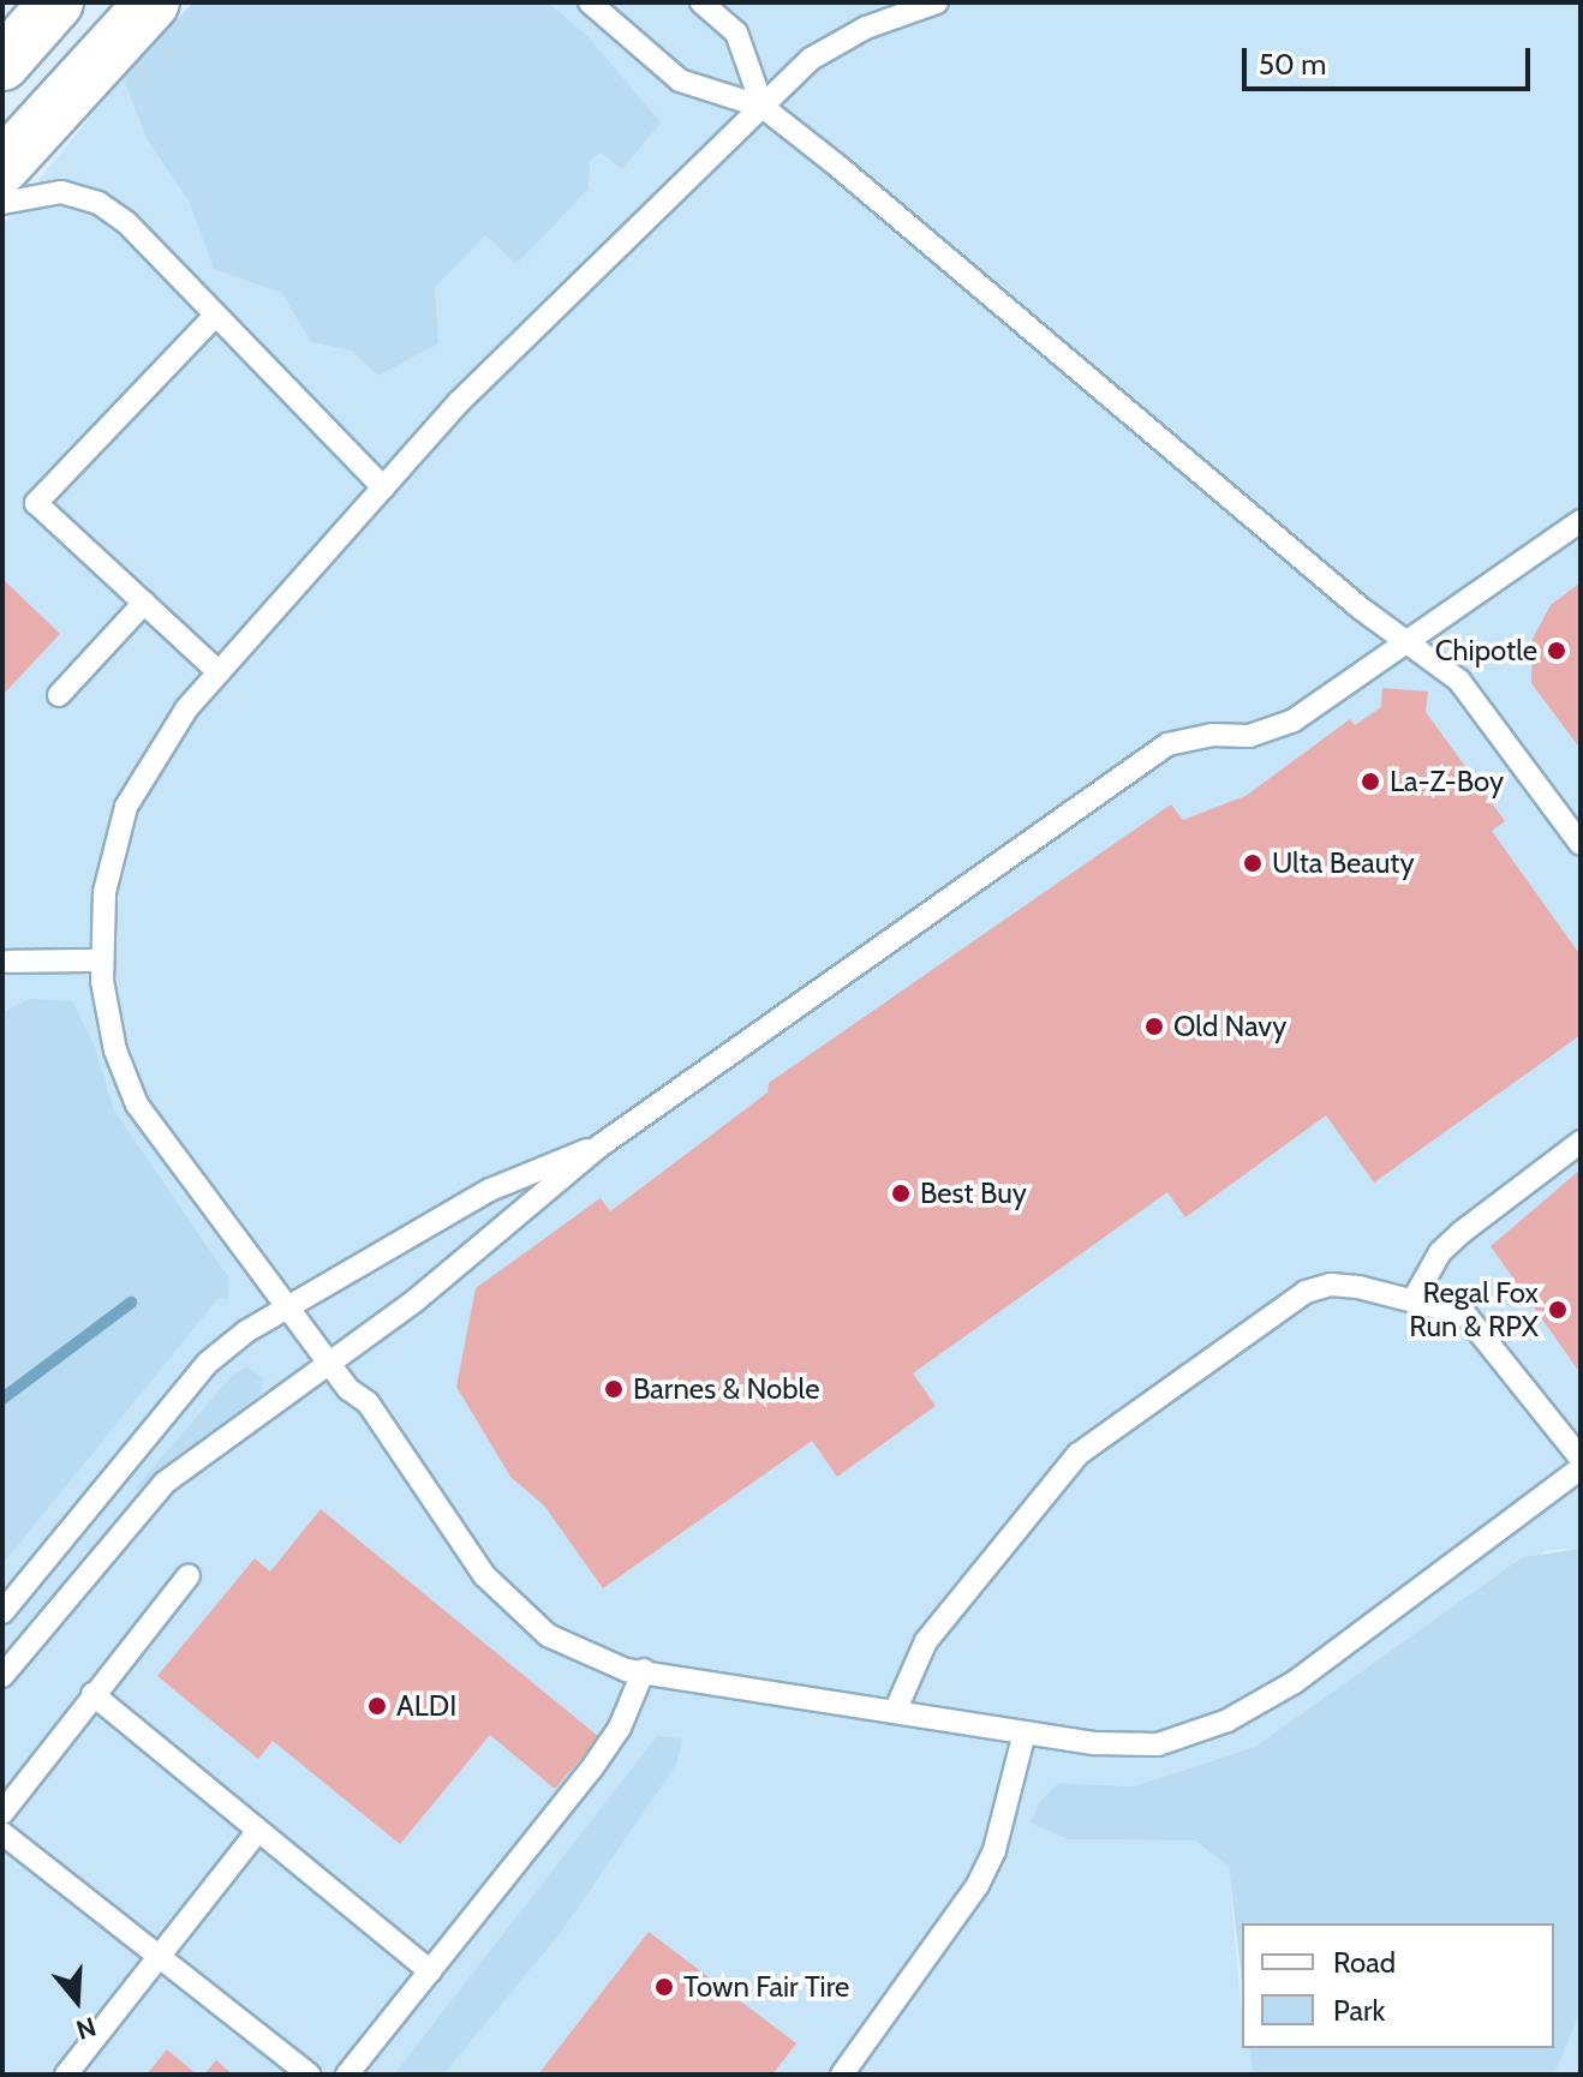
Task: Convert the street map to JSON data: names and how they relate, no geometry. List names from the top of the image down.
{
  "places": [
    "Chipotle",
    "La-Z-Boy",
    "Ulta Beauty",
    "Old Navy",
    "Best Buy",
    "Regal Fox Run & RPX",
    "Barnes & Noble",
    "ALDI",
    "Town Fair Tire"
  ],
  "legend": ["Road", "Park"],
  "scale_bar": "50 m",
  "north": "bottom"
}
